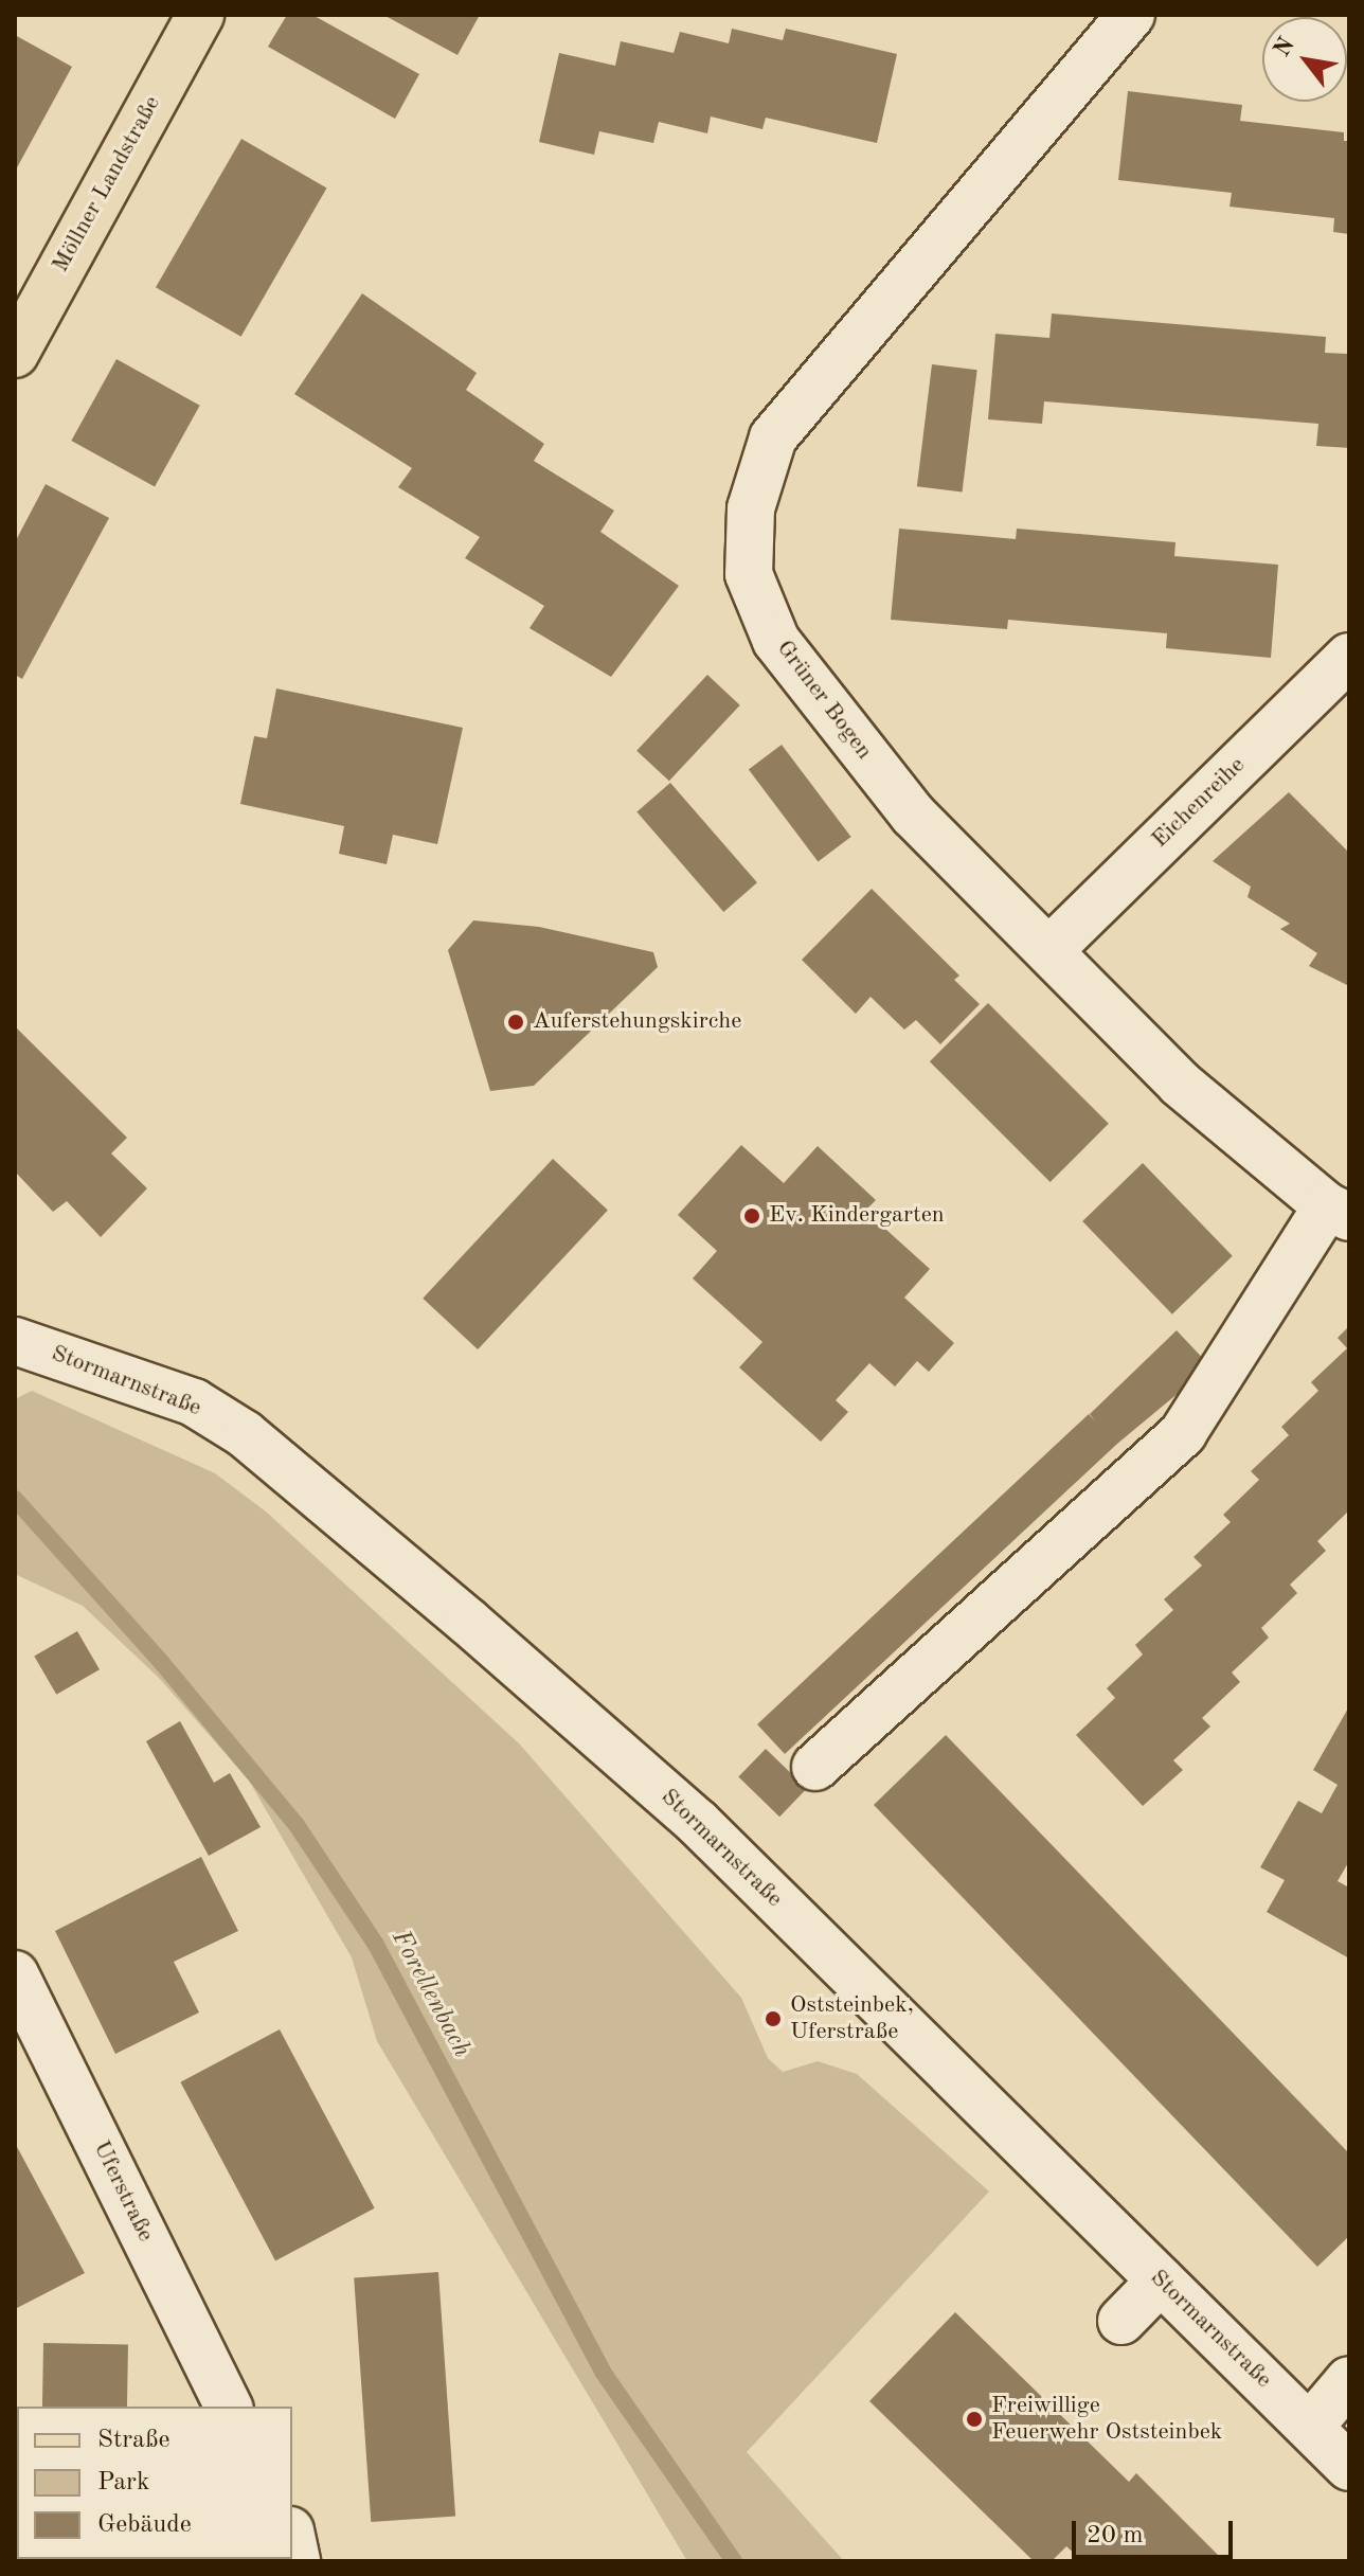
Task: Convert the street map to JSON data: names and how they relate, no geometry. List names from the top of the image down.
{
  "streets": {
    "main road": ["Möllner Landstraße"],
    "street": [
      "Grüner Bogen",
      "Eichenreihe",
      "Stormarnstraße",
      "Uferstraße"
    ]
  },
  "crossings": [
    ["Grüner Bogen", "Eichenreihe"]
  ],
  "water": ["Forellenbach"],
  "places": [
    "Auferstehungskirche",
    "Ev. Kindergarten",
    "Oststeinbek, Uferstraße",
    "Freiwillige Feuerwehr Oststeinbek"
  ],
  "legend": ["Straße", "Park", "Gebäude"],
  "scale_bar": "20 m",
  "north": "top left"
}
